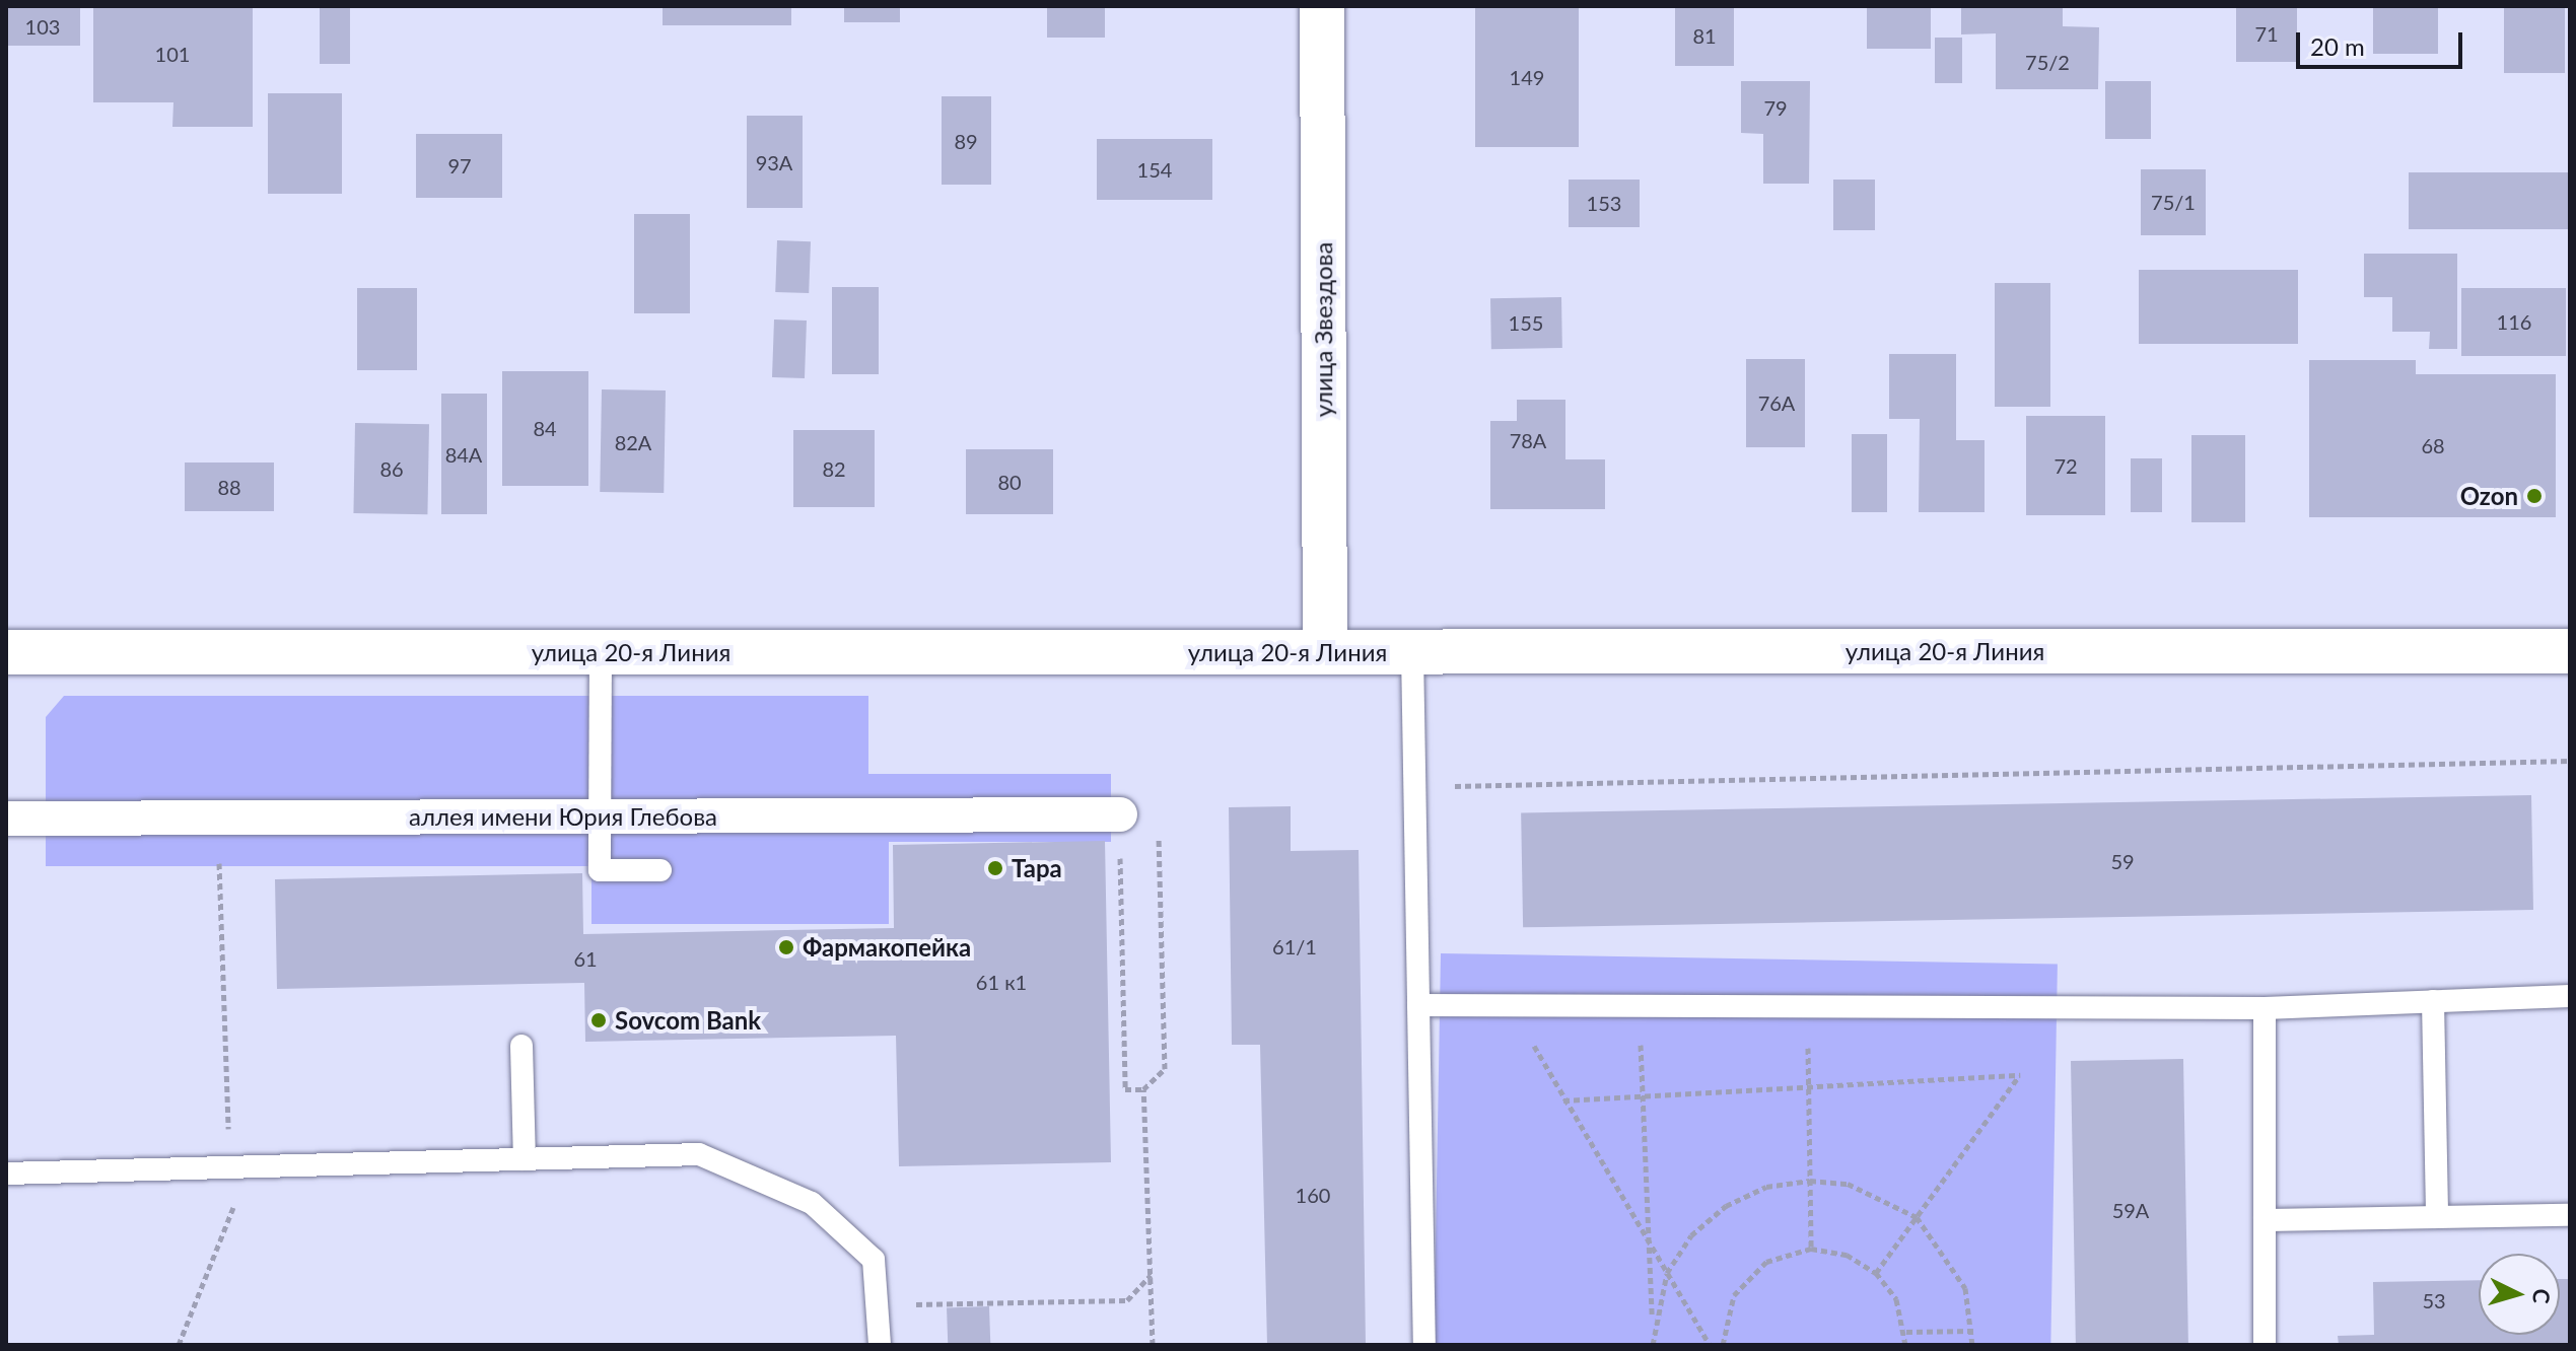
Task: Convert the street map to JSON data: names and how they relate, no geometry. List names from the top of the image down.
{
  "streets": {
    "main road": ["улица Звездова", "улица 20-я Линия"],
    "street": ["аллея имени Юрия Глебова"]
  },
  "crossings": [
    ["улица Звездова", "улица 20-я Линия"]
  ],
  "places": [
    "Ozon",
    "Тара",
    "Фармакопейка",
    "Sovcom Bank"
  ],
  "house_numbers": [
    "103",
    "71",
    "81",
    "101",
    "75/2",
    "149",
    "79",
    "89",
    "93А",
    "97",
    "154",
    "75/1",
    "153",
    "116",
    "155",
    "76А",
    "84",
    "78А",
    "82А",
    "68",
    "84А",
    "72",
    "86",
    "82",
    "80",
    "88",
    "59",
    "61/1",
    "61",
    "61 к1",
    "160",
    "59А",
    "53"
  ],
  "scale_bar": "20 m",
  "north": "right"
}
